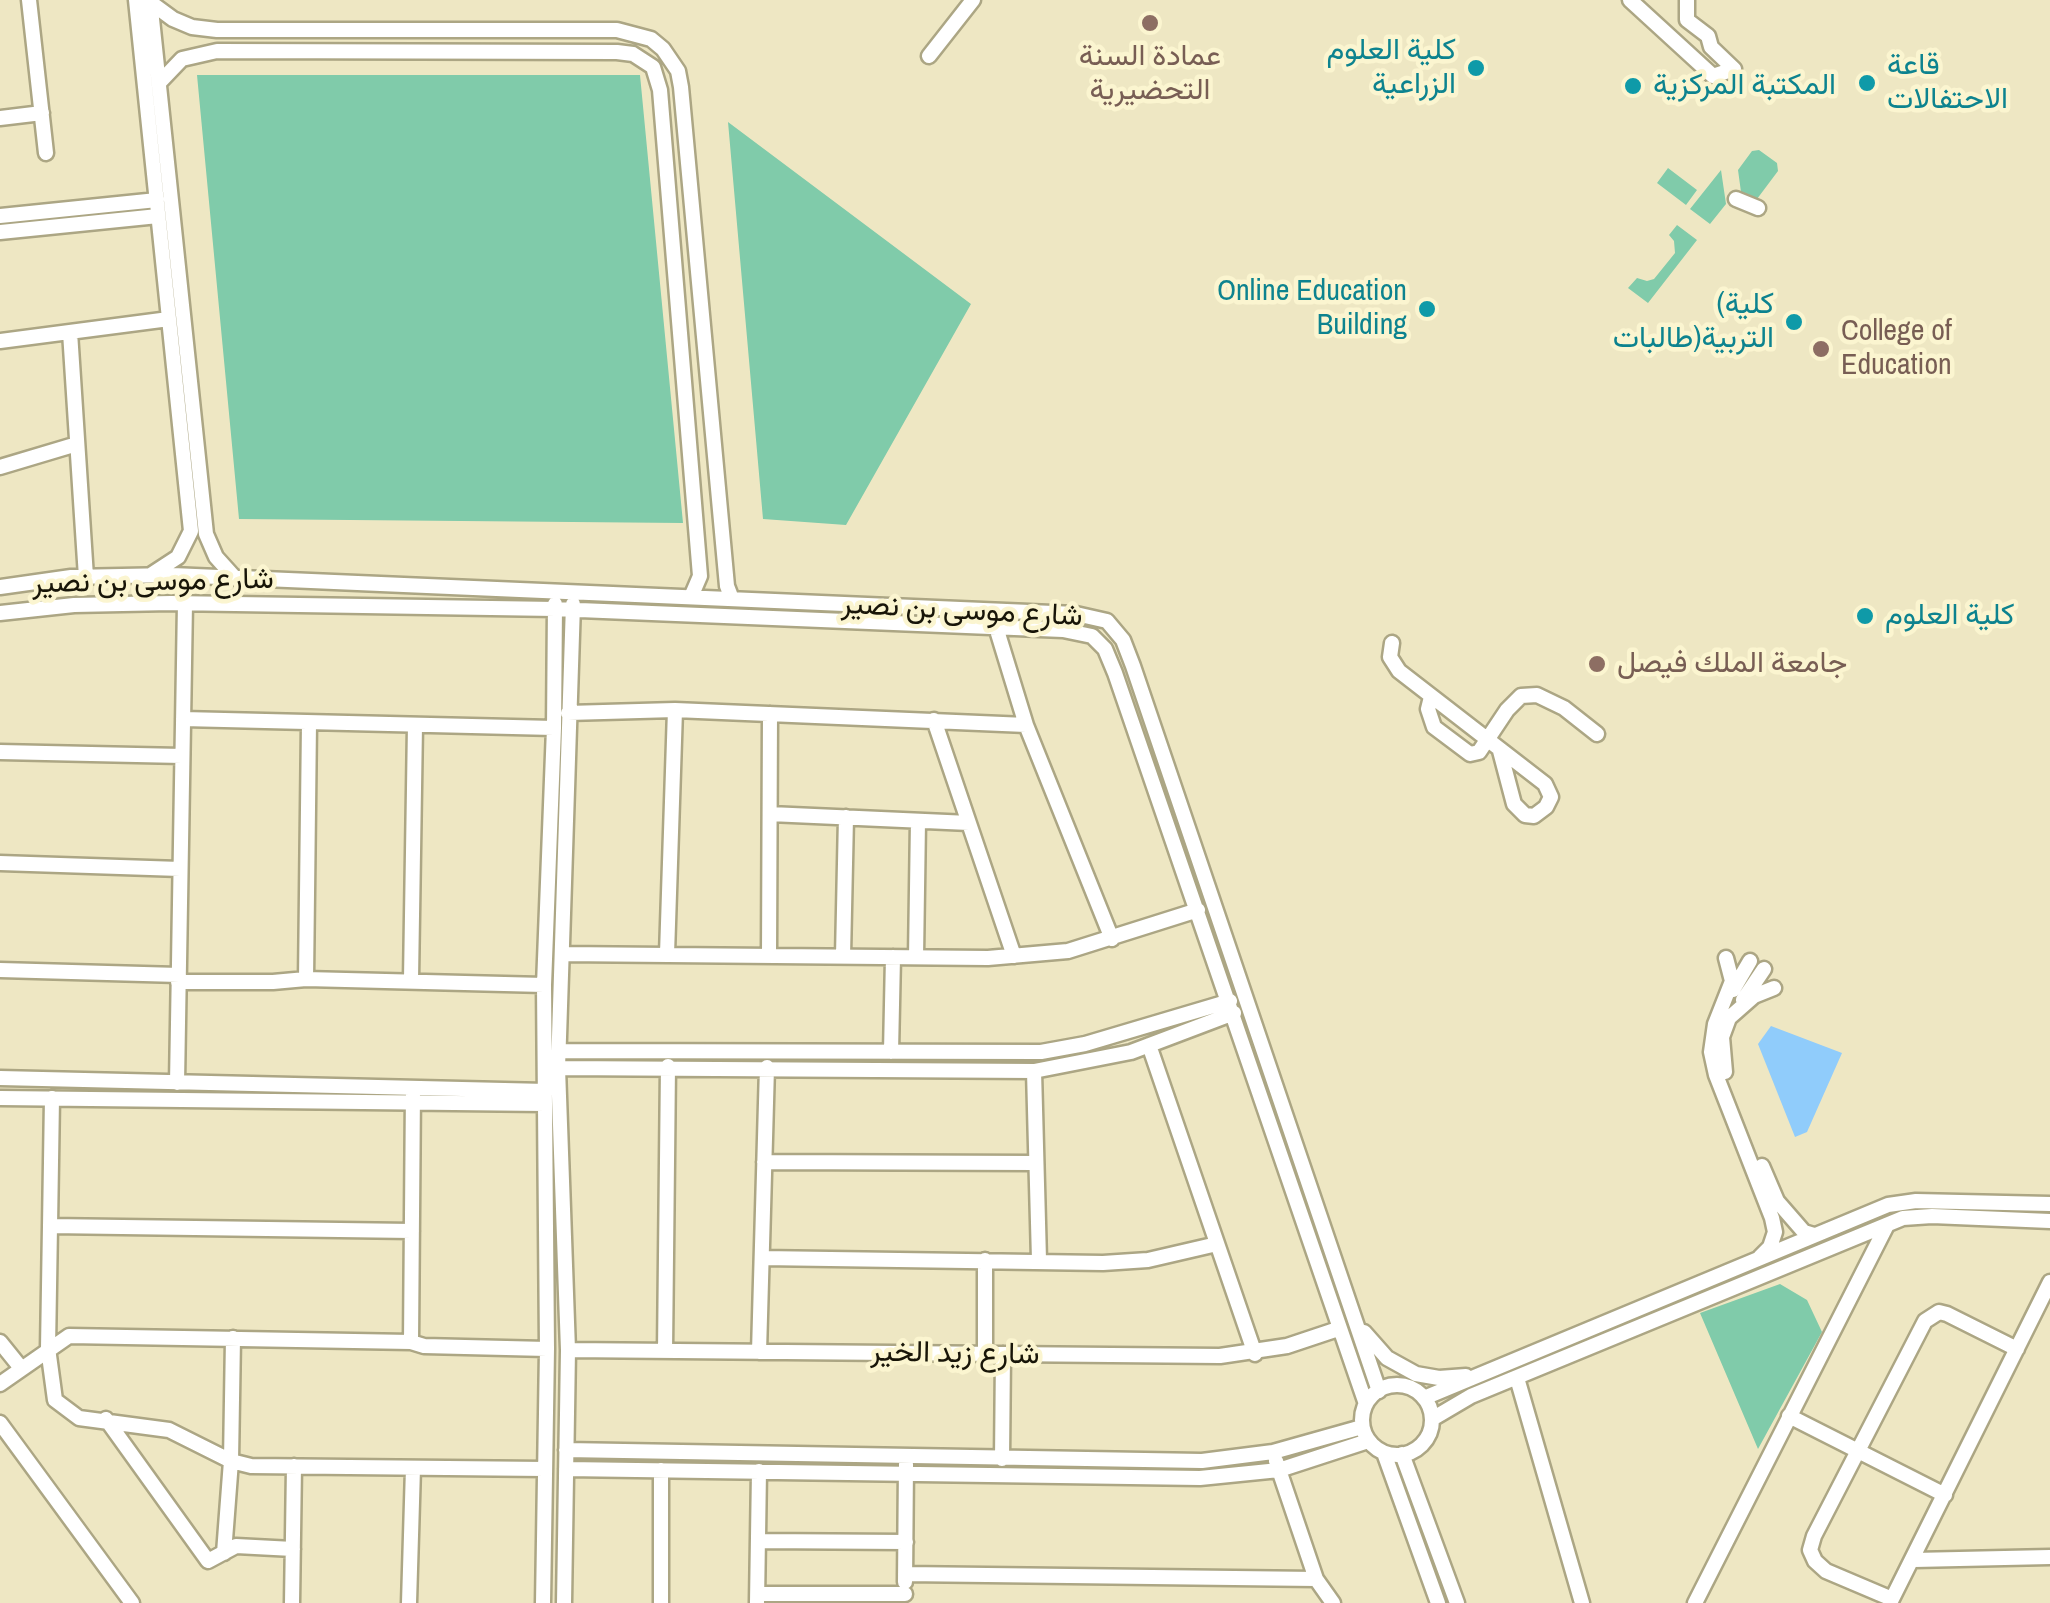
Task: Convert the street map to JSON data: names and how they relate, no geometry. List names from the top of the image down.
{
  "streets": {
    "street": ["شارع موسى بن نصير", "شارع زيد الخير"]
  },
  "crossings": [
    ["شارع موسى بن نصير", "شارع زيد الخير"]
  ],
  "places": [
    "عمادة السنة التحضيرية",
    "كلية العلوم الزراعية",
    "قاعة الاحتفالات",
    "المكتبة المركزية",
    "Online Education Building",
    "(كلية التربية(طالبات",
    "College of Education",
    "كلية العلوم",
    "جامعة الملك فيصل"
  ]
}
